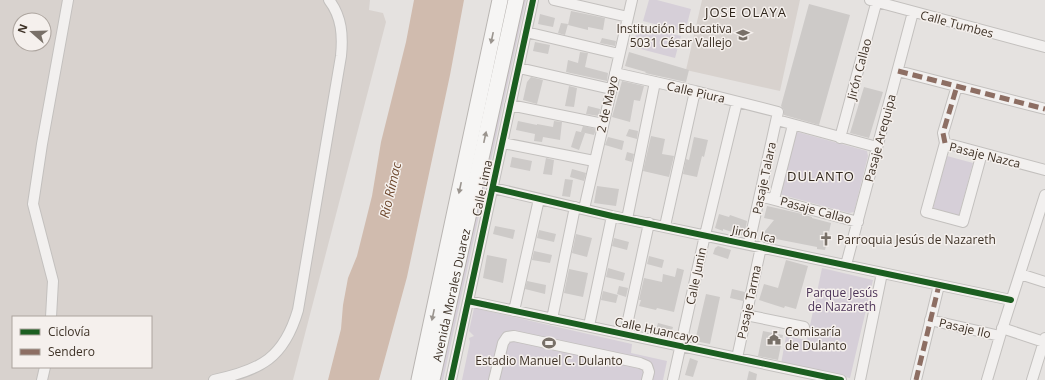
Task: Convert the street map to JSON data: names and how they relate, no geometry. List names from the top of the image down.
{
  "streets": {
    "highway": ["Avenida Morales Duarez"],
    "street": [
      "Calle Tumbes",
      "Jirón Callao",
      "Calle Piura",
      "2 de Mayo",
      "Pasaje Arequipa",
      "Pasaje Nazca",
      "Pasaje Talara",
      "Calle Lima",
      "Pasaje Callao",
      "Jirón Ica",
      "Calle Junin",
      "Pasaje Tarma",
      "Pasaje Ilo",
      "Calle Huancayo"
    ]
  },
  "crossings": [
    ["Calle Tumbes", "Jirón Callao"],
    ["Calle Tumbes", "Pasaje Arequipa"],
    ["Calle Piura", "2 de Mayo"],
    ["Calle Piura", "Pasaje Talara"],
    ["Calle Piura", "Pasaje Callao"],
    ["Calle Piura", "Calle Junin"],
    ["2 de Mayo", "Jirón Ica"],
    ["2 de Mayo", "Calle Huancayo"],
    ["Pasaje Arequipa", "Pasaje Callao"],
    ["Pasaje Arequipa", "Jirón Ica"],
    ["Pasaje Talara", "Pasaje Callao"],
    ["Pasaje Talara", "Jirón Ica"],
    ["Calle Lima", "Jirón Ica"],
    ["Calle Lima", "Calle Huancayo"],
    ["Jirón Ica", "Calle Junin"],
    ["Jirón Ica", "Pasaje Tarma"],
    ["Jirón Ica", "Pasaje Ilo"],
    ["Calle Junin", "Calle Huancayo"],
    ["Pasaje Tarma", "Calle Huancayo"]
  ],
  "districts": ["JOSE OLAYA", "DULANTO"],
  "water": ["Río Rímac"],
  "parks": ["Parque Jesús de Nazareth"],
  "places": {
    "school or university": ["Institución Educativa 5031 César Vallejo"],
    "church": ["Parroquia Jesús de Nazareth"],
    "public building": ["Comisaría de Dulanto"],
    "sports": ["Estadio Manuel C. Dulanto"]
  },
  "legend": ["Ciclovía", "Sendero"],
  "north": "left"
}
